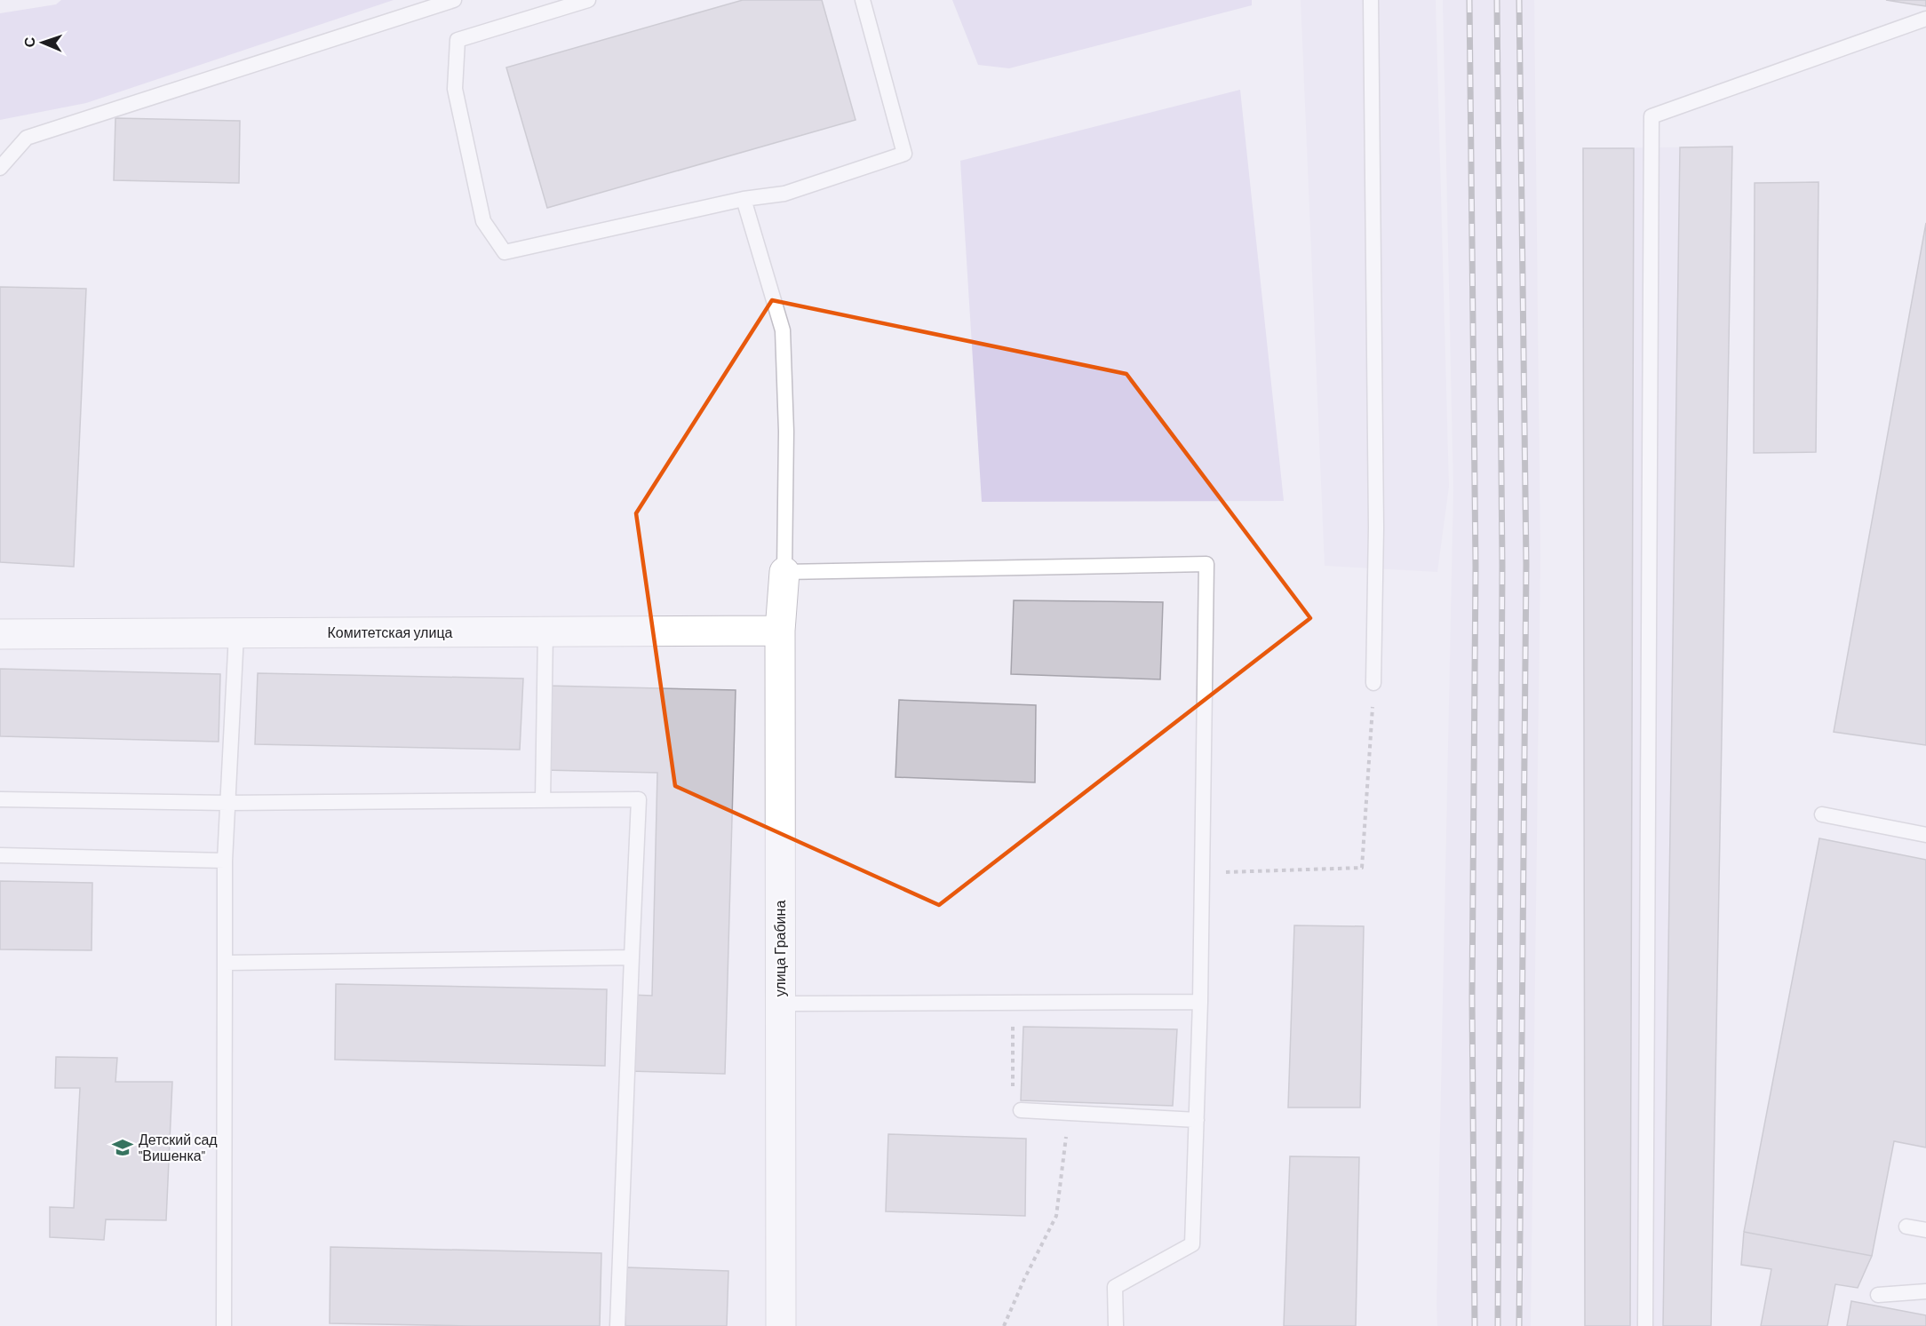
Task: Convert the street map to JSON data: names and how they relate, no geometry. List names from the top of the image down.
{
  "streets": {
    "street": ["Комитетская улица", "улица Грабина"]
  },
  "crossings": [
    ["Комитетская улица", "улица Грабина"]
  ],
  "places": {
    "school or university": ["Детский сад \"Вишенка\""]
  },
  "north": "left"
}
